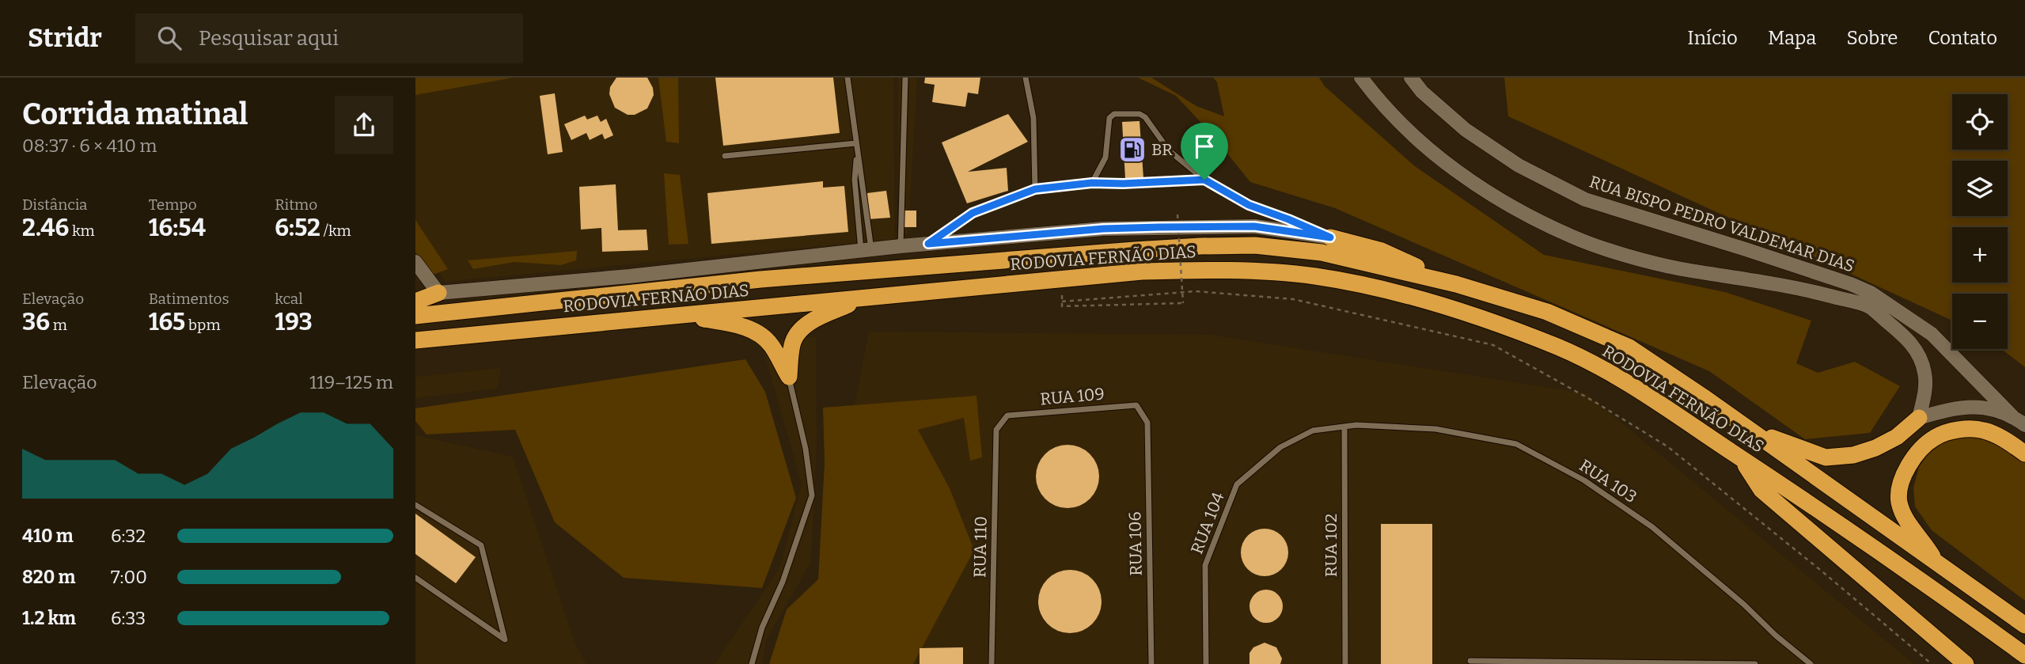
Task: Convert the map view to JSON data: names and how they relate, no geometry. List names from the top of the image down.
{
  "streets": {
    "highway": ["RODOVIA FERNÃO DIAS"],
    "main road": ["RUA BISPO PEDRO VALDEMAR DIAS"],
    "lane": [
      "RUA 109",
      "RUA 103",
      "RUA 104",
      "RUA 106",
      "RUA 102",
      "RUA 110"
    ]
  },
  "crossings": [
    ["RUA 109", "RUA 106"],
    ["RUA 109", "RUA 110"],
    ["RUA 103", "RUA 104"],
    ["RUA 103", "RUA 102"],
    ["RUA 104", "RUA 102"]
  ],
  "places": {
    "fuel station": ["BR"]
  },
  "page": {
    "header": "Stridr",
    "search": "Pesquisar aqui",
    "nav": [
      "Início",
      "Mapa",
      "Sobre",
      "Contato"
    ],
    "heading": ["Corrida matinal", "08:37 · 6 × 410 m"],
    "map_buttons": ["+", "−"],
    "stats": [
      ["Distância", "2.46 km"],
      ["Tempo", "16:54"],
      ["Ritmo", "6:52 /km"],
      ["Elevação", "36 m"],
      ["Batimentos", "165 bpm"],
      ["kcal", "193"]
    ],
    "chart": ["Elevação", "119–125 m"],
    "list": [
      {
        "name": "410 m",
        "note": "6:32"
      },
      {
        "name": "820 m",
        "note": "7:00"
      },
      {
        "name": "1.2 km",
        "note": "6:33"
      }
    ]
  }
}
